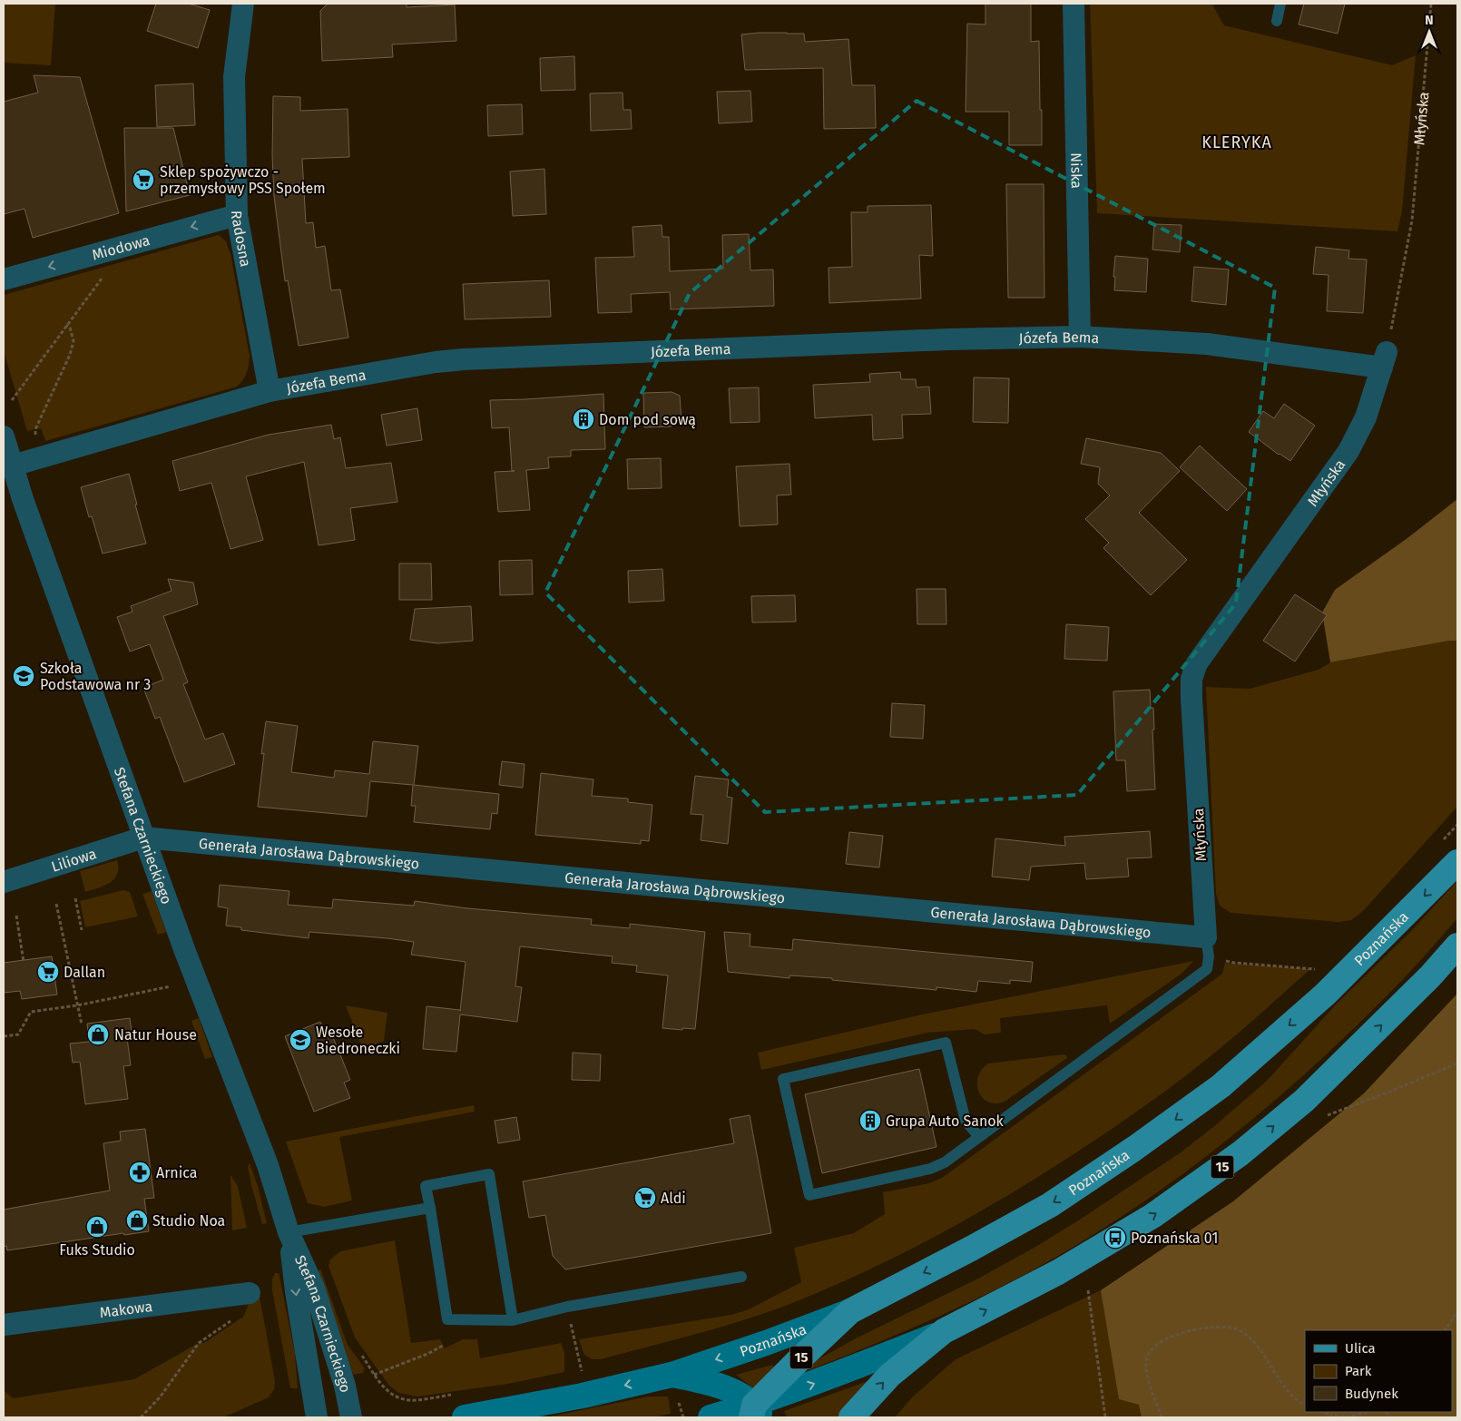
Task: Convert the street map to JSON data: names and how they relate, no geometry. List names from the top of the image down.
{
  "streets": {
    "main road": ["Poznańska", "15"],
    "street": [
      "Młyńska",
      "Niska",
      "Radosna",
      "Miodowa",
      "Józefa Bema",
      "Stefana Czarnieckiego",
      "Generała Jarosława Dąbrowskiego",
      "Liliowa",
      "Makowa"
    ]
  },
  "crossings": [
    ["Młyńska", "Józefa Bema"],
    ["Młyńska", "Generała Jarosława Dąbrowskiego"],
    ["Niska", "Józefa Bema"],
    ["Radosna", "Miodowa"],
    ["Radosna", "Józefa Bema"],
    ["Józefa Bema", "Stefana Czarnieckiego"],
    ["Stefana Czarnieckiego", "Generała Jarosława Dąbrowskiego"],
    ["Stefana Czarnieckiego", "Liliowa"],
    ["Generała Jarosława Dąbrowskiego", "Liliowa"],
    ["Poznańska", "15"]
  ],
  "one_way": ["Miodowa"],
  "districts": ["KLERYKA"],
  "places": {
    "supermarket": ["Sklep spożywczo - przemysłowy PSS Społem", "Dallan", "Aldi"],
    "building": ["Dom pod sową", "Grupa Auto Sanok"],
    "school or university": ["Szkoła Podstawowa nr 3", "Wesołe Biedroneczki"],
    "shop": ["Natur House", "Studio Noa", "Fuks Studio"],
    "pharmacy": ["Arnica"],
    "bus stop": ["Poznańska 01"]
  },
  "legend": ["Ulica", "Park", "Budynek"],
  "north": "top"
}
